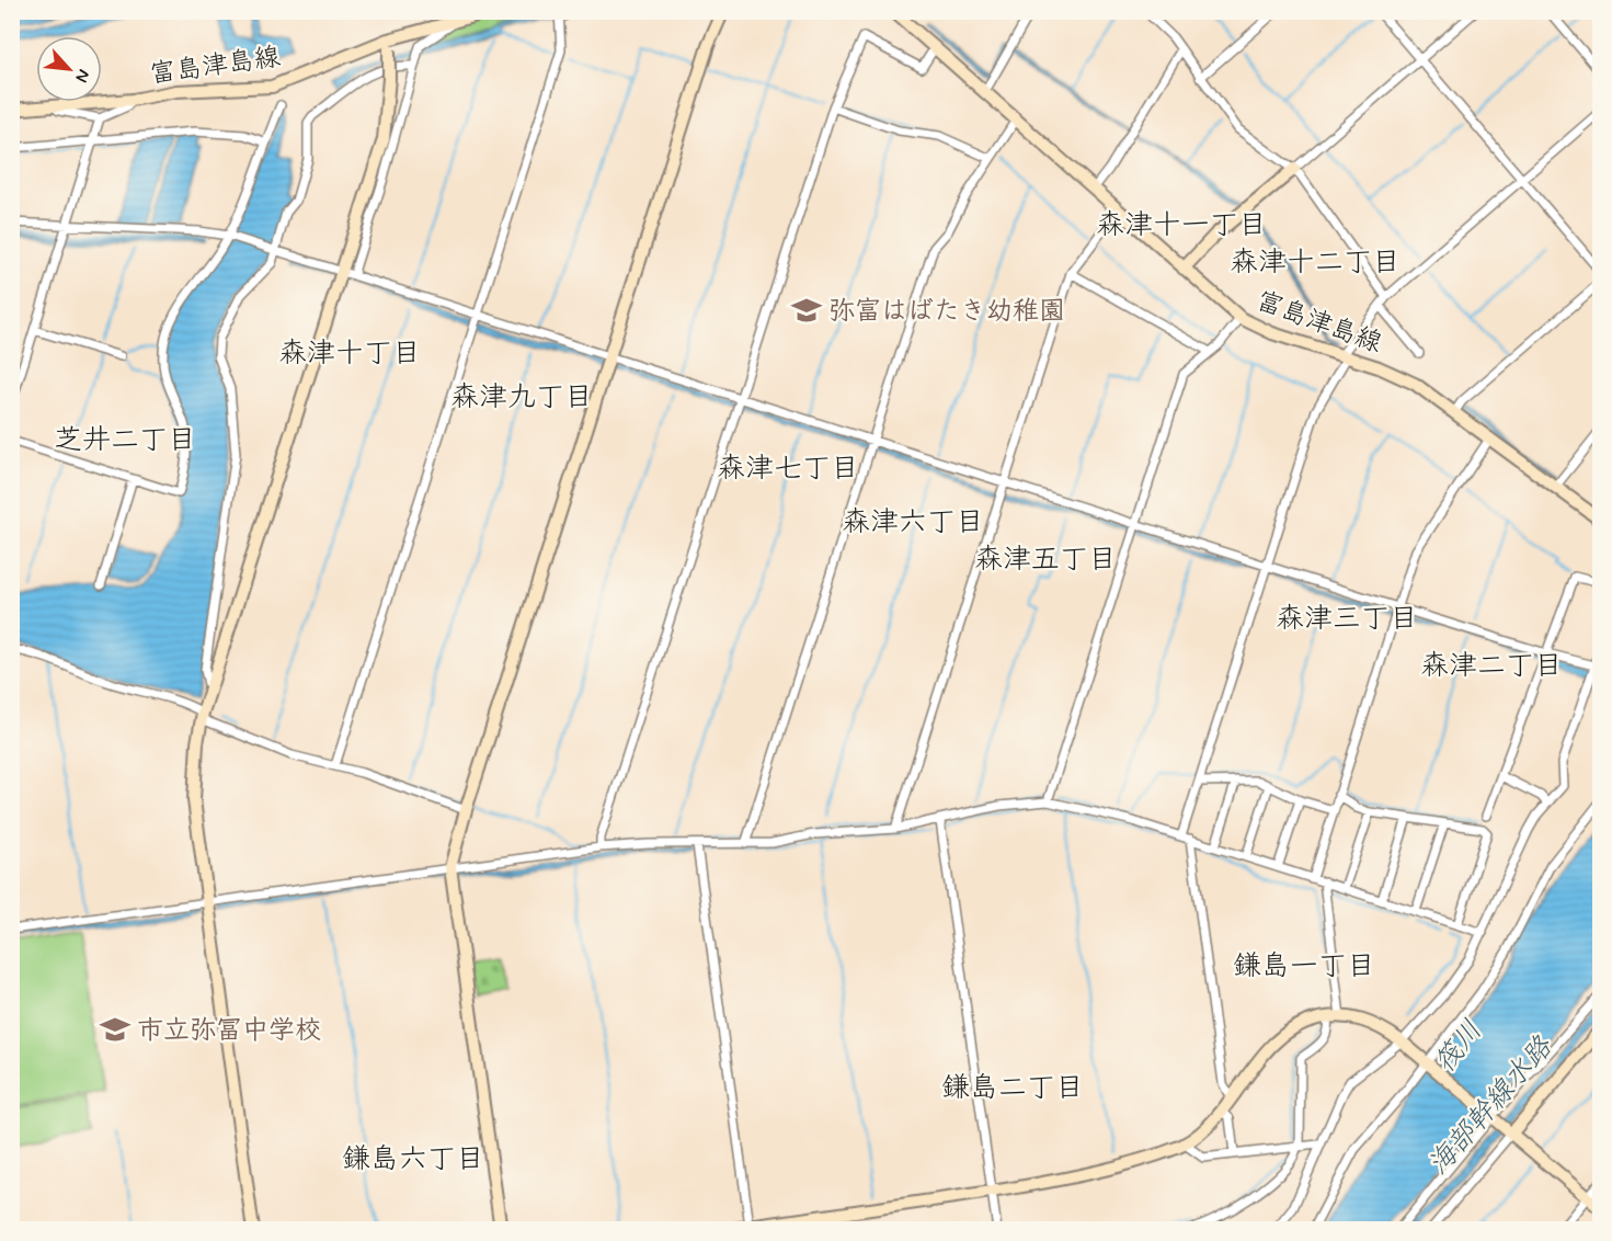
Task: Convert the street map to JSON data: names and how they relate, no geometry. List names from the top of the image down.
{
  "streets": {
    "street": ["富島津島線"]
  },
  "districts": [
    "森津十一丁目",
    "森津十二丁目",
    "森津十丁目",
    "森津九丁目",
    "芝井二丁目",
    "森津七丁目",
    "森津六丁目",
    "森津五丁目",
    "森津三丁目",
    "森津二丁目",
    "鎌島一丁目",
    "鎌島二丁目",
    "鎌島六丁目"
  ],
  "water": ["筏川", "海部幹線水路"],
  "places": {
    "school or university": ["弥富はばたき幼稚園", "市立弥冨中学校"]
  },
  "north": "bottom right"
}
